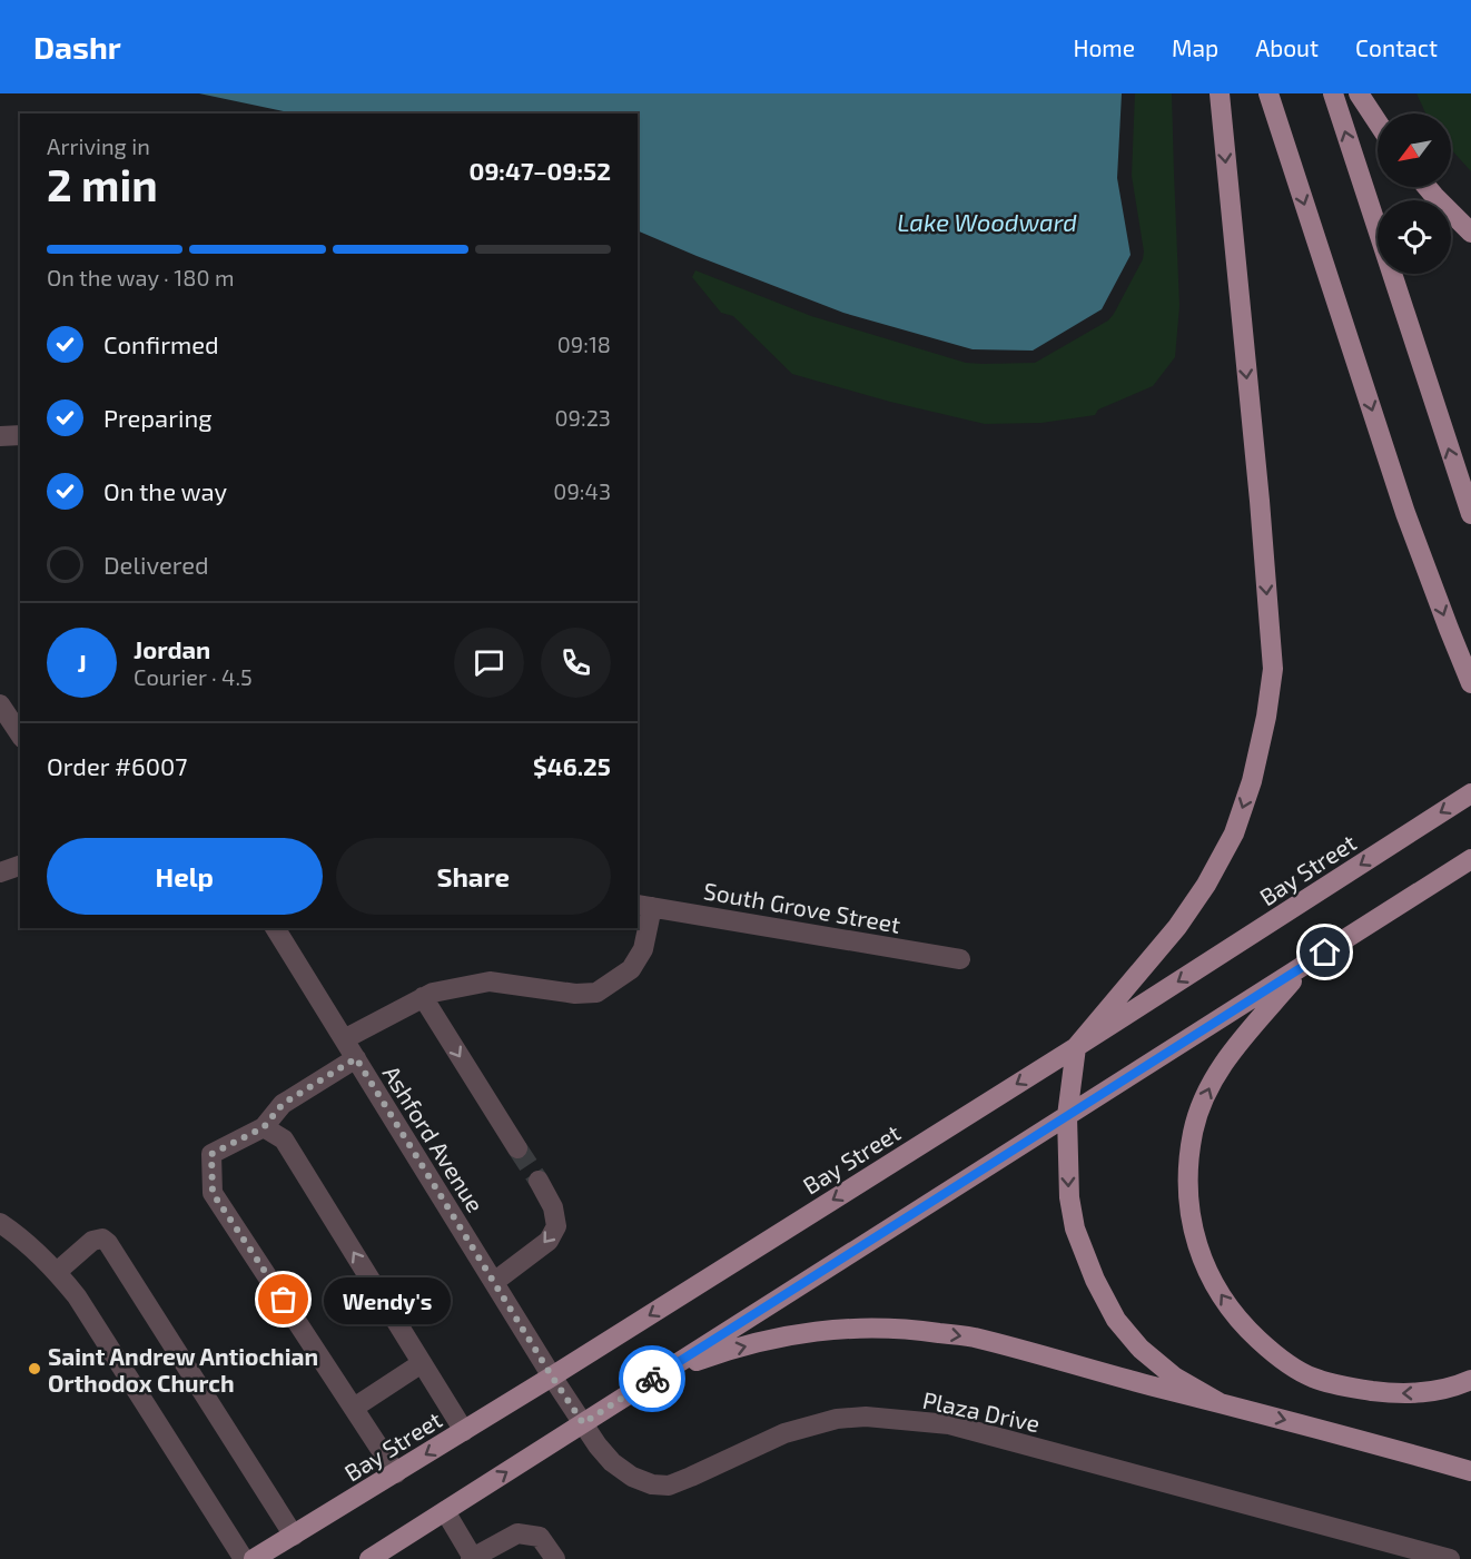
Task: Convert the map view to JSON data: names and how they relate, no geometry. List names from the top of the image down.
{
  "streets": {
    "main road": ["Bay Street"],
    "street": ["South Grove Street", "Ashford Avenue", "Plaza Drive"]
  },
  "crossings": [
    ["Bay Street", "Ashford Avenue"],
    ["Bay Street", "Plaza Drive"],
    ["Ashford Avenue", "Plaza Drive"]
  ],
  "water": ["Lake Woodward"],
  "places": ["Wendy's", "Saint Andrew Antiochian Orthodox Church"],
  "north": "bottom left",
  "page": {
    "header": "Dashr",
    "nav": [
      "Home",
      "Map",
      "About",
      "Contact"
    ],
    "heading": ["2 min", "Arriving in", "09:47–09:52"],
    "panel": [
      "Jordan",
      "Courier · 4.5",
      "Order #6007",
      "$46.25"
    ],
    "bar": "On the way · 180 m",
    "list": [
      ["Confirmed", "09:18"],
      ["Preparing", "09:23"],
      ["On the way", "09:43"],
      "Delivered"
    ],
    "round": "J",
    "buttons": ["Help", "Share"],
    "bubble": "Wendy's"
  }
}
